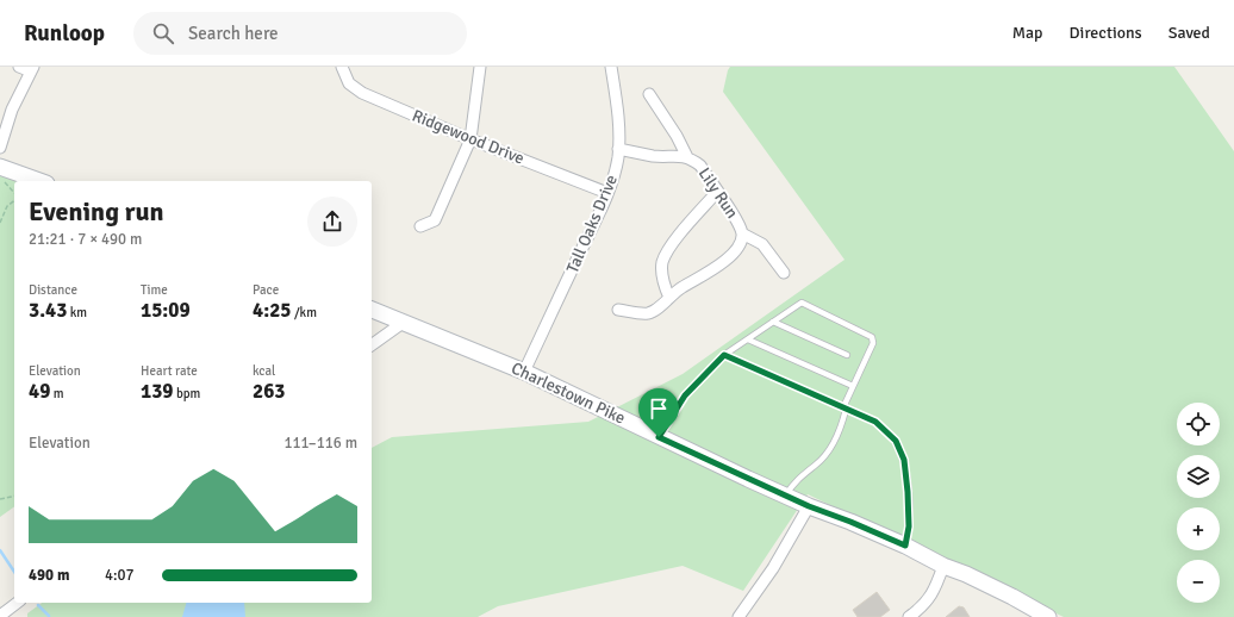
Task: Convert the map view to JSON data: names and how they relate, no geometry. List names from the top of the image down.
{
  "streets": {
    "street": [
      "Ridgewood Drive",
      "Lily Run",
      "Tall Oaks Drive",
      "Charlestown Pike"
    ]
  },
  "crossings": [
    ["Ridgewood Drive", "Tall Oaks Drive"],
    ["Lily Run", "Tall Oaks Drive"],
    ["Tall Oaks Drive", "Charlestown Pike"]
  ],
  "page": {
    "header": "Runloop",
    "search": "Search here",
    "nav": ["Map", "Directions", "Saved"],
    "heading": ["Evening run", "21:21 · 7 × 490 m"],
    "stats": [
      ["Distance", "3.43 km"],
      ["Time", "15:09"],
      ["Pace", "4:25 /km"],
      ["Elevation", "49 m"],
      ["Heart rate", "139 bpm"],
      ["kcal", "263"]
    ],
    "map_buttons": ["+", "−"],
    "chart": ["Elevation", "111–116 m"],
    "list": [
      {
        "name": "490 m",
        "note": "4:07"
      }
    ]
  }
}
